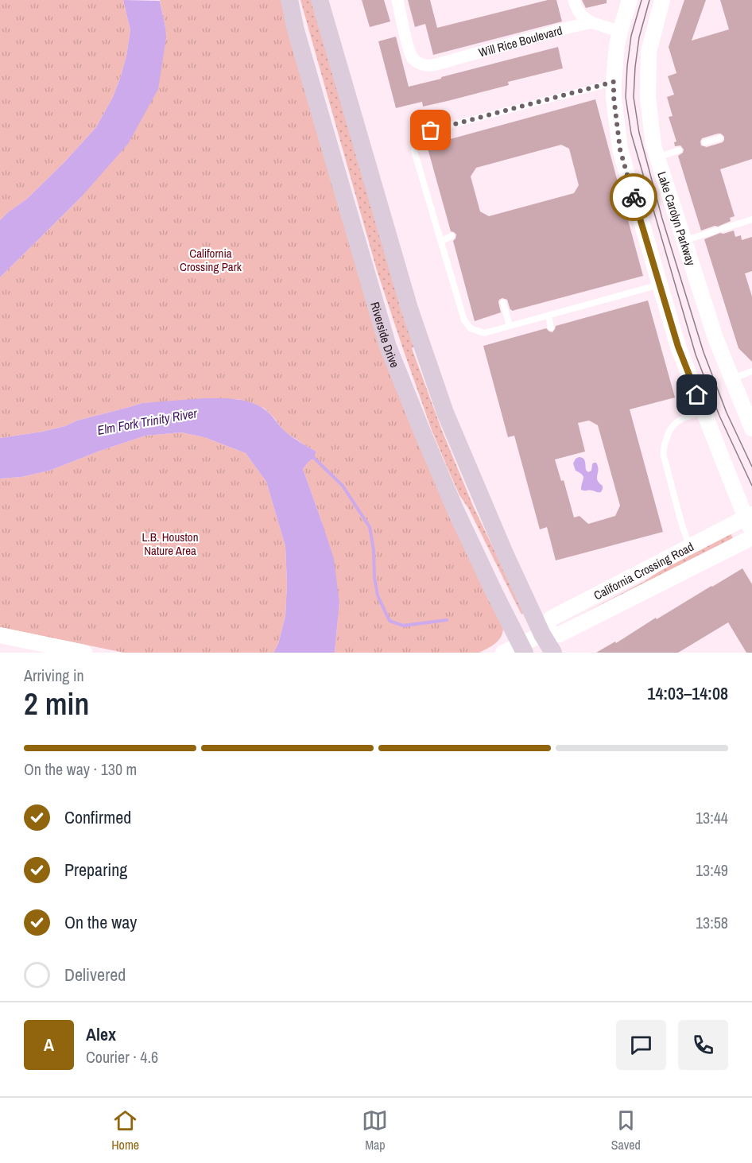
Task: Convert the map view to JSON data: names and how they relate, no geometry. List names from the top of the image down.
{
  "streets": {
    "main road": ["Riverside Drive"],
    "street": ["Will Rice Boulevard", "Lake Carolyn Parkway", "California Crossing Road"]
  },
  "crossings": [
    ["Riverside Drive", "California Crossing Road"]
  ],
  "water": ["Elm Fork Trinity River"],
  "parks": ["California Crossing Park", "L.B. Houston Nature Area"],
  "page": {
    "heading": ["2 min", "Arriving in", "14:03–14:08"],
    "panel": ["Alex", "Courier · 4.6"],
    "bar": "On the way · 130 m",
    "list": [
      ["Confirmed", "13:44"],
      ["Preparing", "13:49"],
      ["On the way", "13:58"],
      "Delivered"
    ],
    "round": "A",
    "tabs": ["Home", "Map", "Saved"]
  }
}
